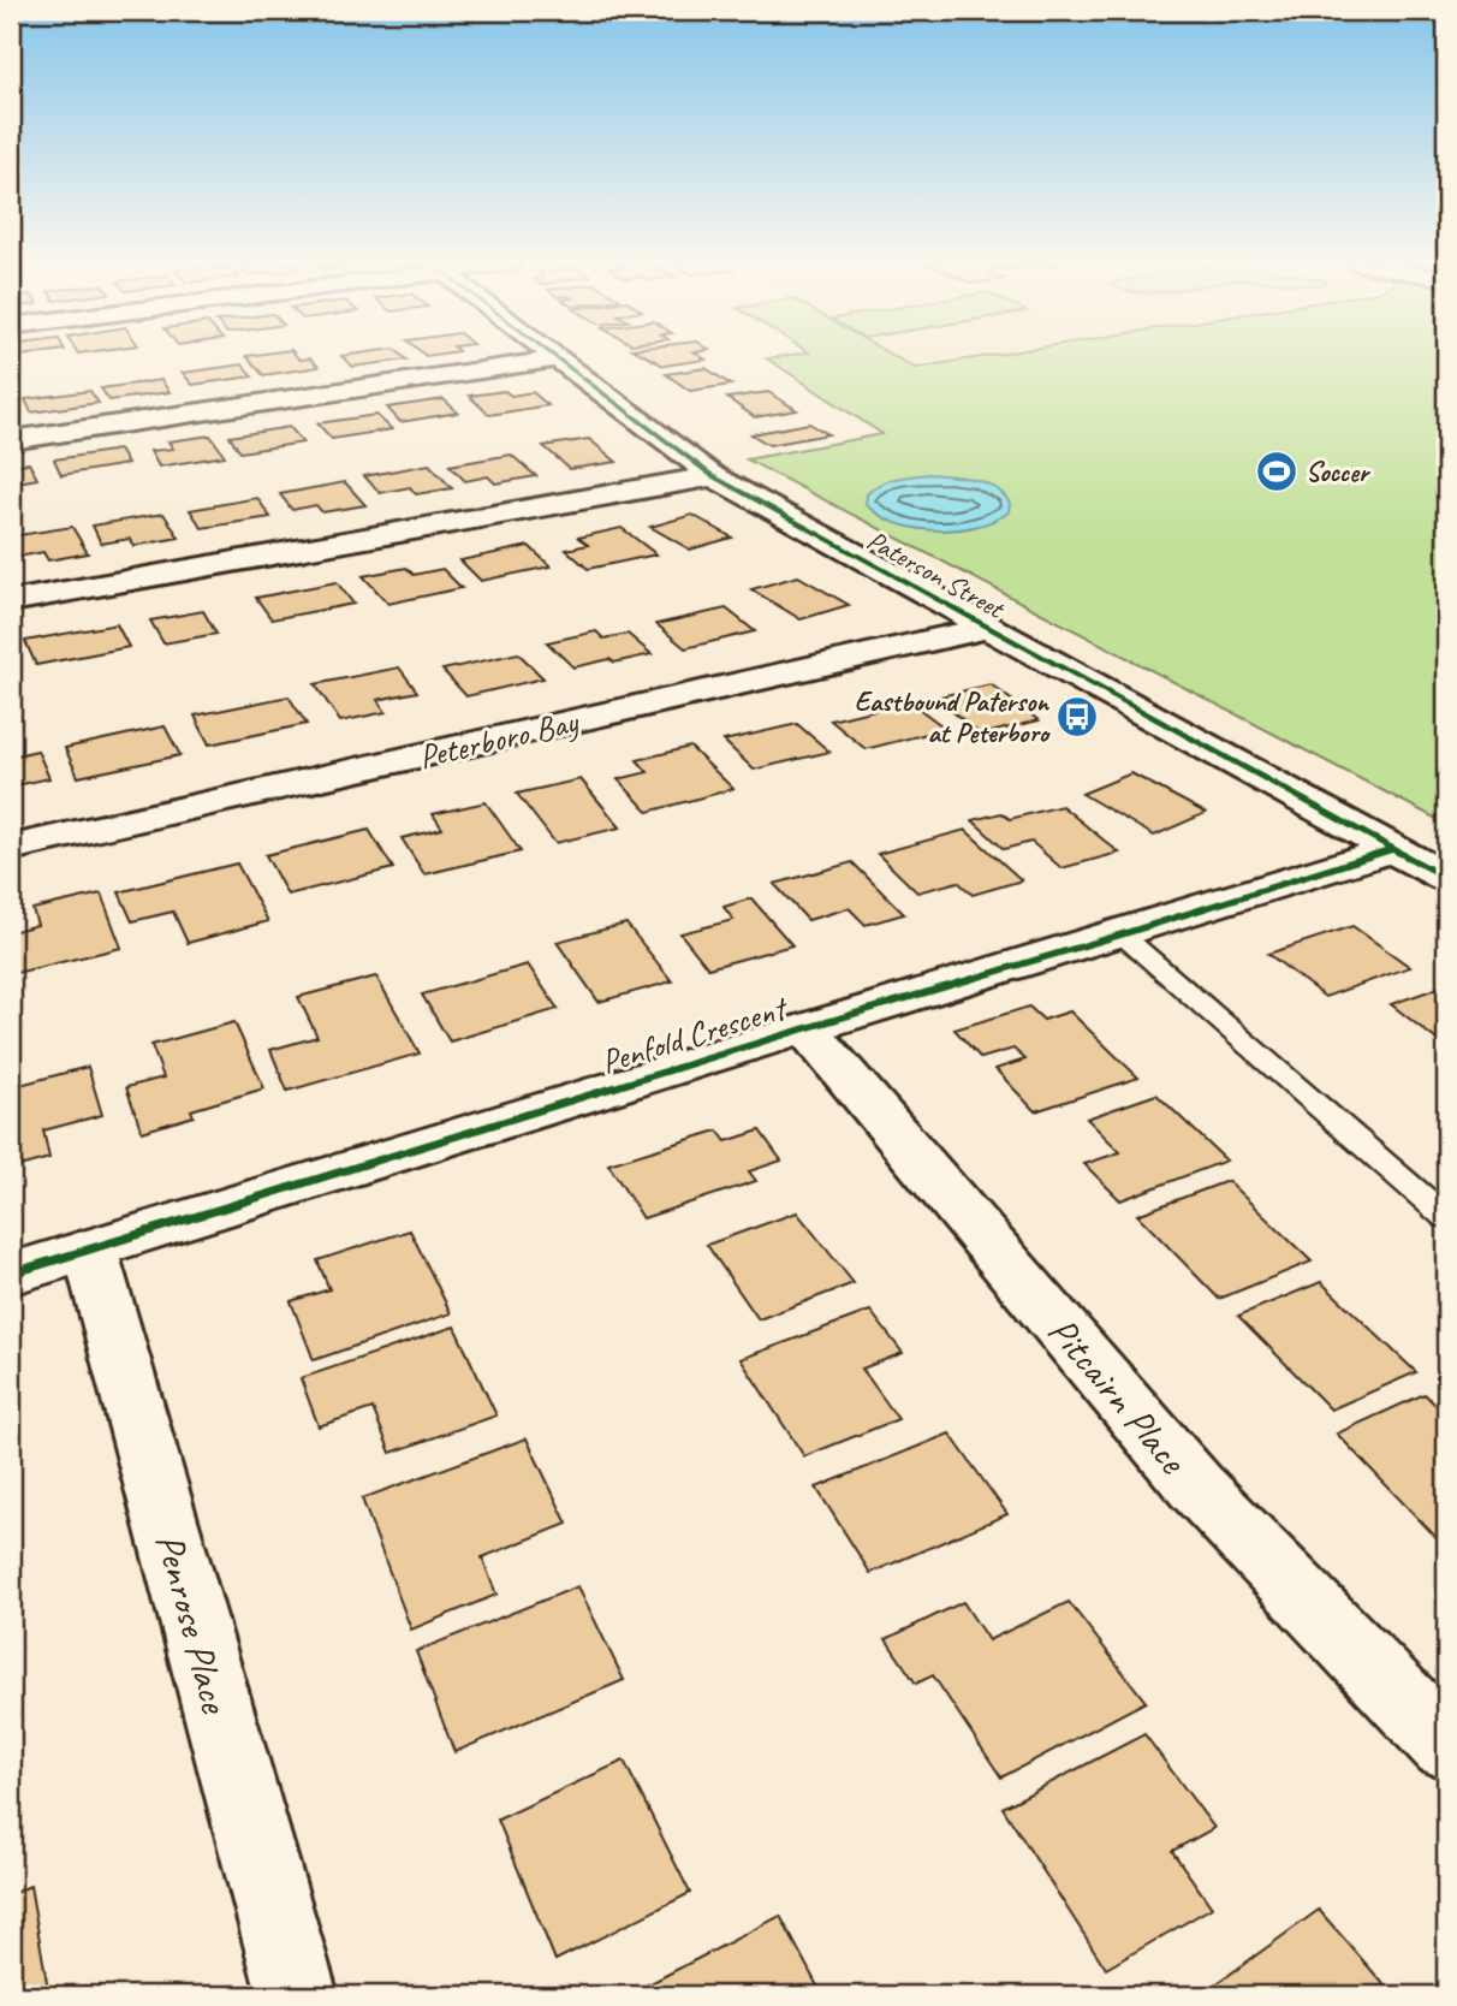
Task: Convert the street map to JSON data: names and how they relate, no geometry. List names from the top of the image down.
{
  "streets": {
    "street": [
      "Paterson Street",
      "Peterboro Bay",
      "Penfold Crescent",
      "Pitcairn Place",
      "Penrose Place"
    ]
  },
  "crossings": [
    ["Paterson Street", "Peterboro Bay"],
    ["Paterson Street", "Penfold Crescent"],
    ["Penfold Crescent", "Pitcairn Place"],
    ["Penfold Crescent", "Penrose Place"]
  ],
  "places": {
    "sports": ["Soccer"],
    "bus stop": ["Eastbound Paterson at Peterboro"]
  }
}
